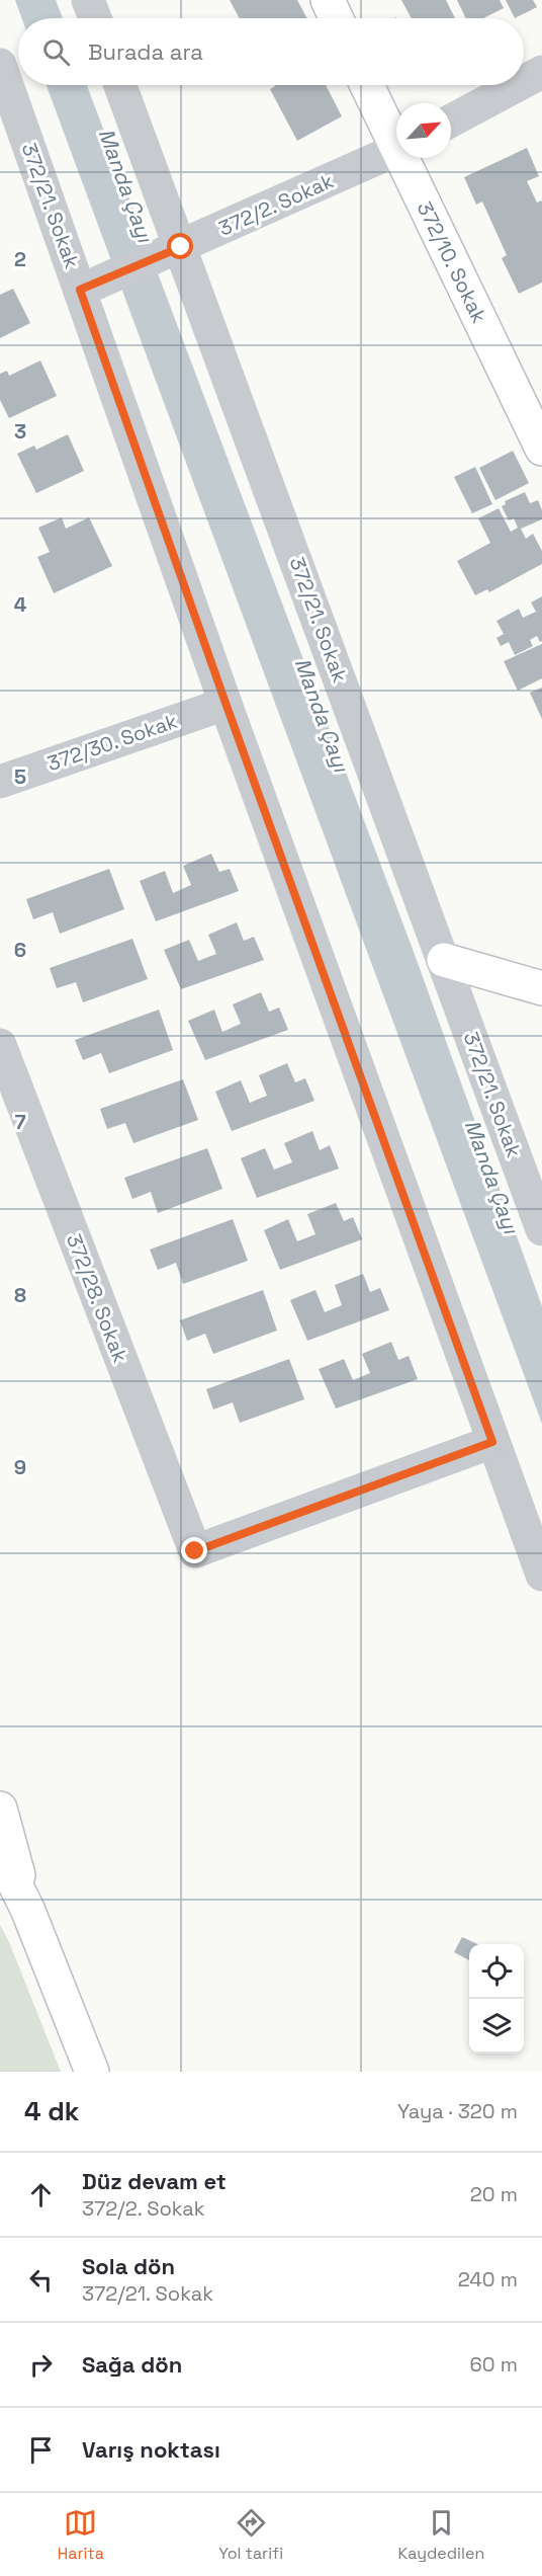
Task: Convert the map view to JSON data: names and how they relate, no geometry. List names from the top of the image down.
{
  "streets": {
    "main road": ["372/10. Sokak"],
    "street": [
      "372/2. Sokak",
      "372/21. Sokak",
      "372/30. Sokak",
      "372/28. Sokak"
    ]
  },
  "crossings": [
    ["372/2. Sokak", "372/21. Sokak"],
    ["372/21. Sokak", "372/30. Sokak"],
    ["372/21. Sokak", "372/28. Sokak"]
  ],
  "water": ["Manda Çayı"],
  "north": "top right",
  "page": {
    "search": "Burada ara",
    "heading": ["4 dk", "Yaya · 320 m"],
    "list": [
      ["Düz devam et", "372/2. Sokak", "20 m"],
      ["Sola dön", "372/21. Sokak", "240 m"],
      ["Sağa dön", "60 m"],
      "Varış noktası"
    ],
    "nav": ["Harita", "Yol tarifi", "Kaydedilen"]
  },
  "grid": {
    "rows": [
      "2",
      "3",
      "4",
      "5",
      "6",
      "7",
      "8",
      "9"
    ]
  }
}
